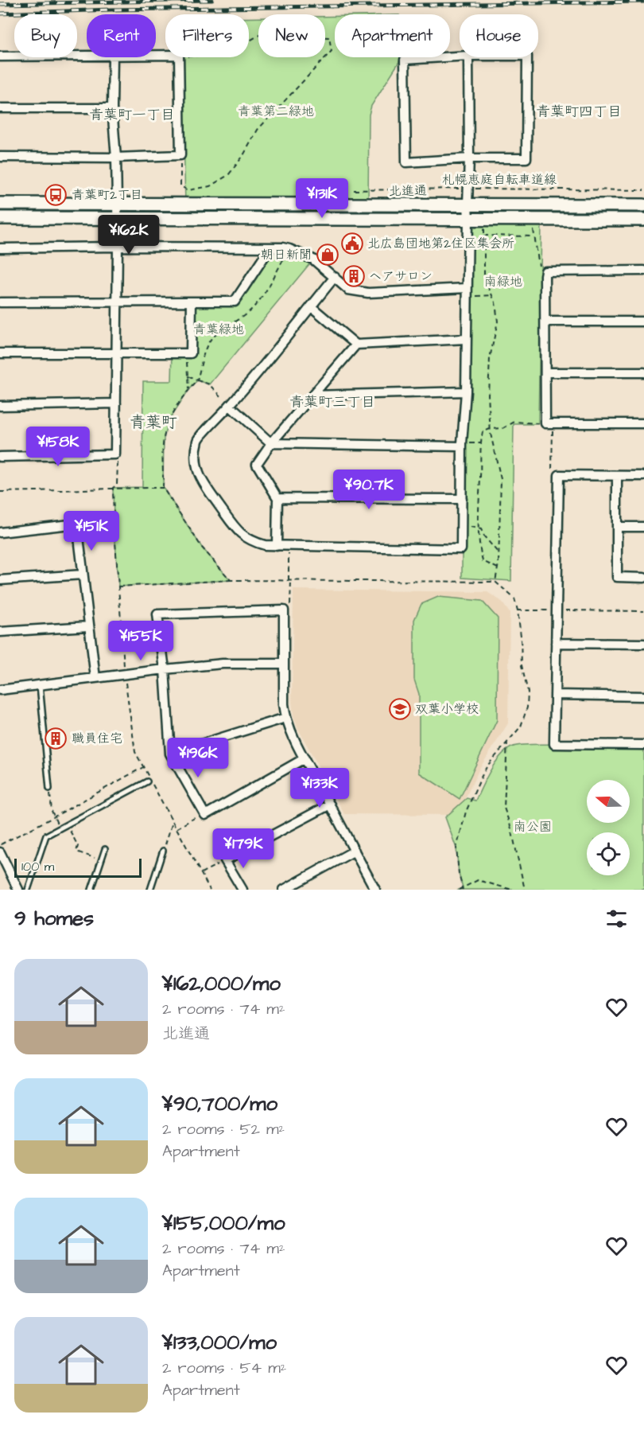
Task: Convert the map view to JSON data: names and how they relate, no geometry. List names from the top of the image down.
{
  "streets": {
    "street": ["北進通"],
    "path": ["札幌恵庭自転車道線"]
  },
  "districts": [
    "青葉町四丁目",
    "青葉町一丁目",
    "青葉町三丁目",
    "青葉町"
  ],
  "parks": [
    "青葉第二緑地",
    "南緑地",
    "青葉緑地",
    "南公園"
  ],
  "places": {
    "bus stop": ["青葉町2丁目"],
    "public building": ["北広島団地第2住区集会所"],
    "shop": ["朝日新聞"],
    "building": ["ヘアサロン", "職員住宅"],
    "school or university": ["双葉小学校"]
  },
  "scale_bar": "100 m",
  "north": "left",
  "page": {
    "chip": [
      "Buy",
      "Rent",
      "Filters",
      "New",
      "Apartment",
      "House"
    ],
    "price": [
      "¥131K",
      "¥162K",
      "¥158K",
      "¥90.7K",
      "¥151K",
      "¥155K",
      "¥196K",
      "¥133K",
      "¥179K"
    ],
    "scale": "100 m",
    "heading": "9 homes",
    "list": [
      {
        "name": "¥162,000/mo",
        "note": "2 rooms · 74 m² · 北進通"
      },
      {
        "name": "¥90,700/mo",
        "note": "2 rooms · 52 m² · Apartment"
      },
      {
        "name": "¥155,000/mo",
        "note": "2 rooms · 74 m² · Apartment"
      },
      {
        "name": "¥133,000/mo",
        "note": "2 rooms · 54 m² · Apartment"
      }
    ]
  }
}
